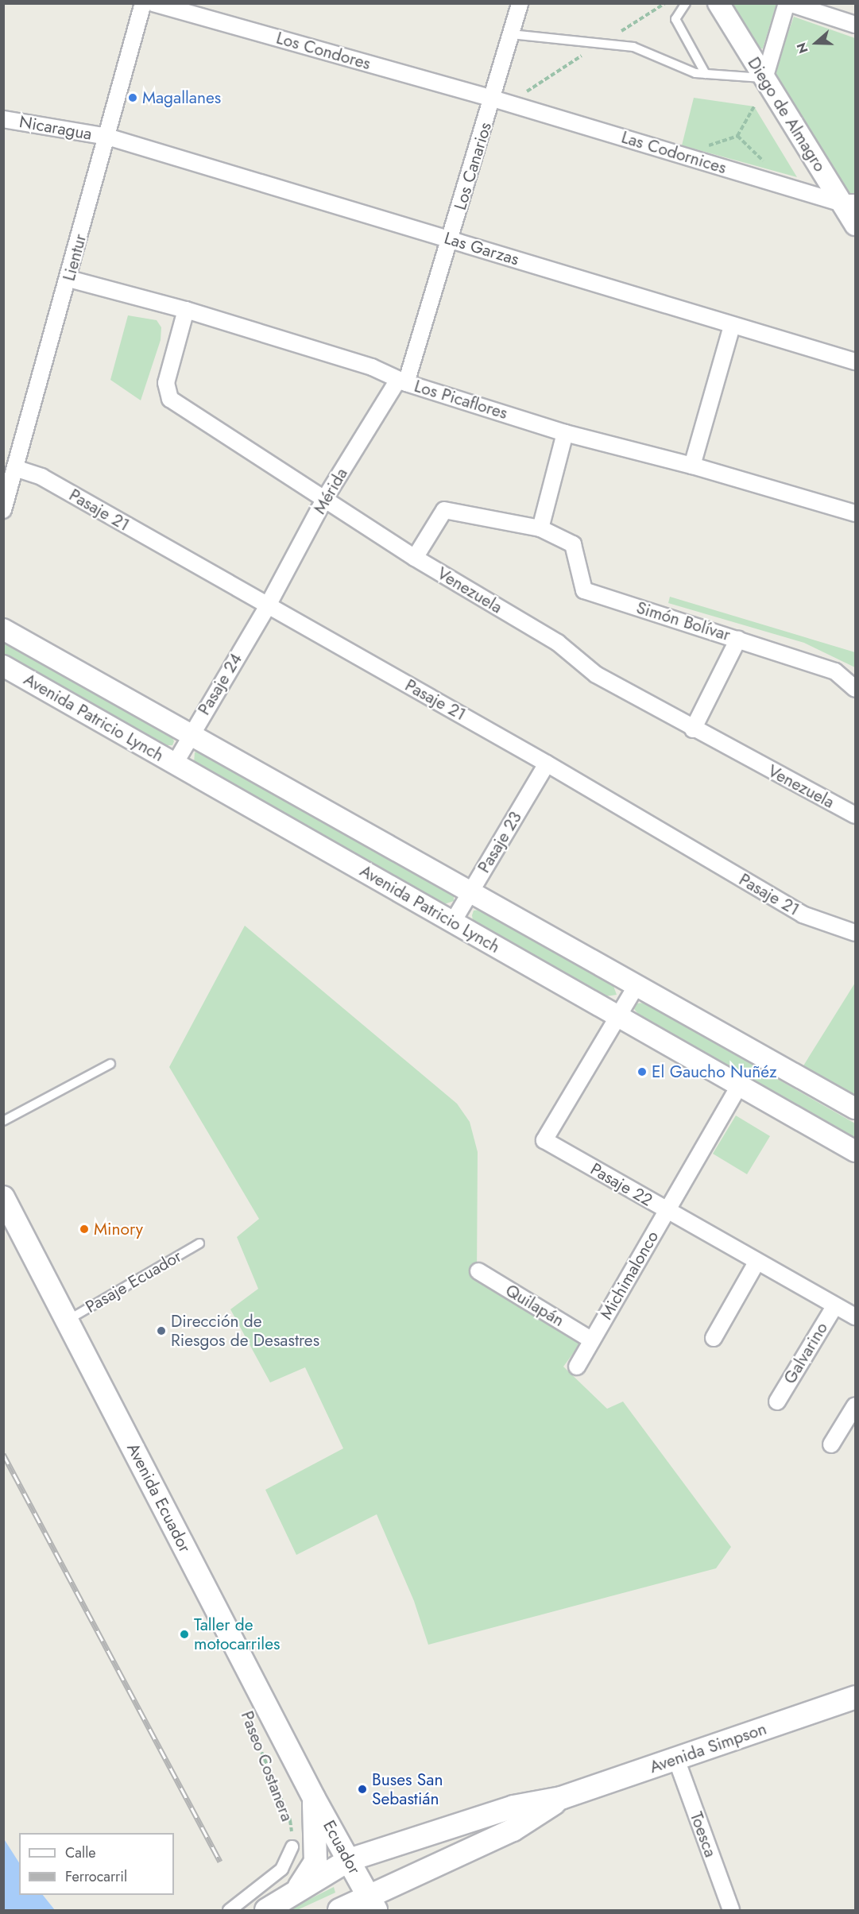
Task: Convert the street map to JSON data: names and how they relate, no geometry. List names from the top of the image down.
{
  "streets": {
    "main road": ["Avenida Ecuador", "Avenida Simpson", "Ecuador"],
    "street": [
      "Los Condores",
      "Diego de Almagro",
      "Nicaragua",
      "Las Codornices",
      "Los Canarios",
      "Las Garzas",
      "Lientur",
      "Los Picaflores",
      "Mérida",
      "Pasaje 21",
      "Venezuela",
      "Simón Bolívar",
      "Pasaje 24",
      "Avenida Patricio Lynch",
      "Pasaje 23",
      "Pasaje 22",
      "Michimalonco",
      "Quilapán",
      "Galvarino",
      "Toesca"
    ],
    "lane": ["Pasaje Ecuador"],
    "path": ["Paseo Costanera"]
  },
  "crossings": [
    ["Los Condores", "Las Codornices"],
    ["Los Condores", "Los Canarios"],
    ["Diego de Almagro", "Las Codornices"],
    ["Nicaragua", "Las Garzas"],
    ["Nicaragua", "Lientur"],
    ["Las Codornices", "Los Canarios"],
    ["Los Canarios", "Las Garzas"],
    ["Los Canarios", "Los Picaflores"],
    ["Los Canarios", "Mérida"],
    ["Las Garzas", "Lientur"],
    ["Lientur", "Los Picaflores"],
    ["Lientur", "Pasaje 21"],
    ["Los Picaflores", "Mérida"],
    ["Los Picaflores", "Venezuela"],
    ["Mérida", "Pasaje 21"],
    ["Mérida", "Venezuela"],
    ["Mérida", "Pasaje 24"],
    ["Pasaje 21", "Pasaje 24"],
    ["Pasaje 21", "Pasaje 23"],
    ["Venezuela", "Simón Bolívar"],
    ["Pasaje 24", "Avenida Patricio Lynch"],
    ["Avenida Patricio Lynch", "Pasaje 23"],
    ["Avenida Patricio Lynch", "Pasaje 22"],
    ["Avenida Patricio Lynch", "Michimalonco"],
    ["Pasaje 22", "Michimalonco"],
    ["Pasaje 22", "Galvarino"],
    ["Michimalonco", "Quilapán"],
    ["Pasaje Ecuador", "Avenida Ecuador"],
    ["Avenida Ecuador", "Ecuador"],
    ["Avenida Simpson", "Toesca"],
    ["Avenida Simpson", "Ecuador"]
  ],
  "places": [
    "Magallanes",
    "El Gaucho Nuñéz",
    "Minory",
    "Dirección de Riesgos de Desastres",
    "Taller de motocarriles",
    "Buses San Sebastián"
  ],
  "legend": ["Calle", "Ferrocarril"],
  "north": "left"
}
